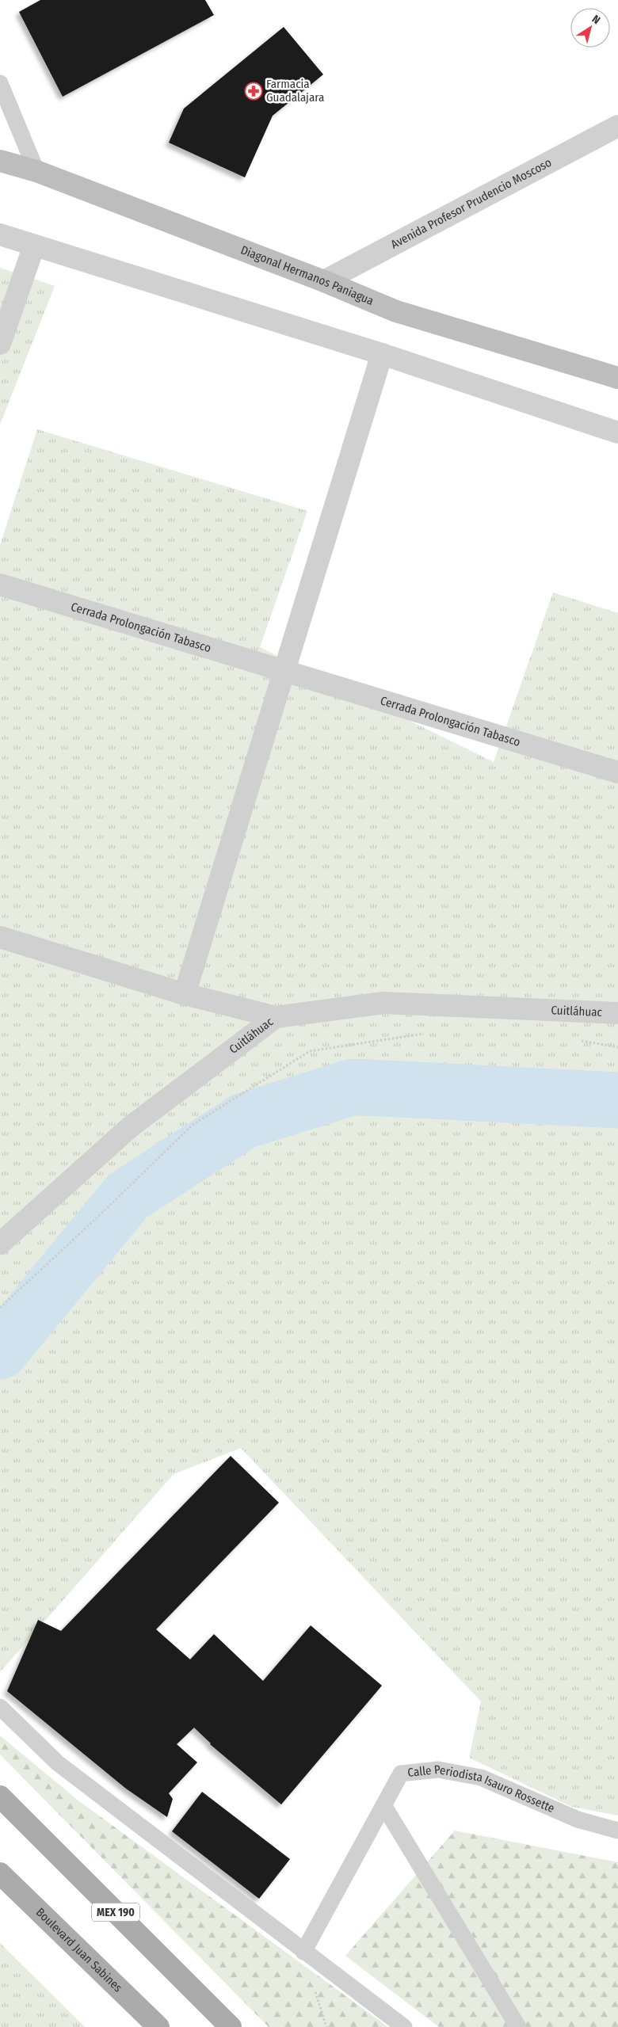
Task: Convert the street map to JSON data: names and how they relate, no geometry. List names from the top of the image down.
{
  "streets": {
    "main road": ["Diagonal Hermanos Paniagua", "MEX 190", "Boulevard Juan Sabines"],
    "street": ["Avenida Profesor Prudencio Moscoso", "Cerrada Prolongación Tabasco", "Cuitláhuac"],
    "lane": ["Calle Periodista Isauro Rossette"]
  },
  "crossings": [
    ["Avenida Profesor Prudencio Moscoso", "Diagonal Hermanos Paniagua"]
  ],
  "places": {
    "pharmacy": ["Farmacia Guadalajara"]
  },
  "north": "top right"
}
